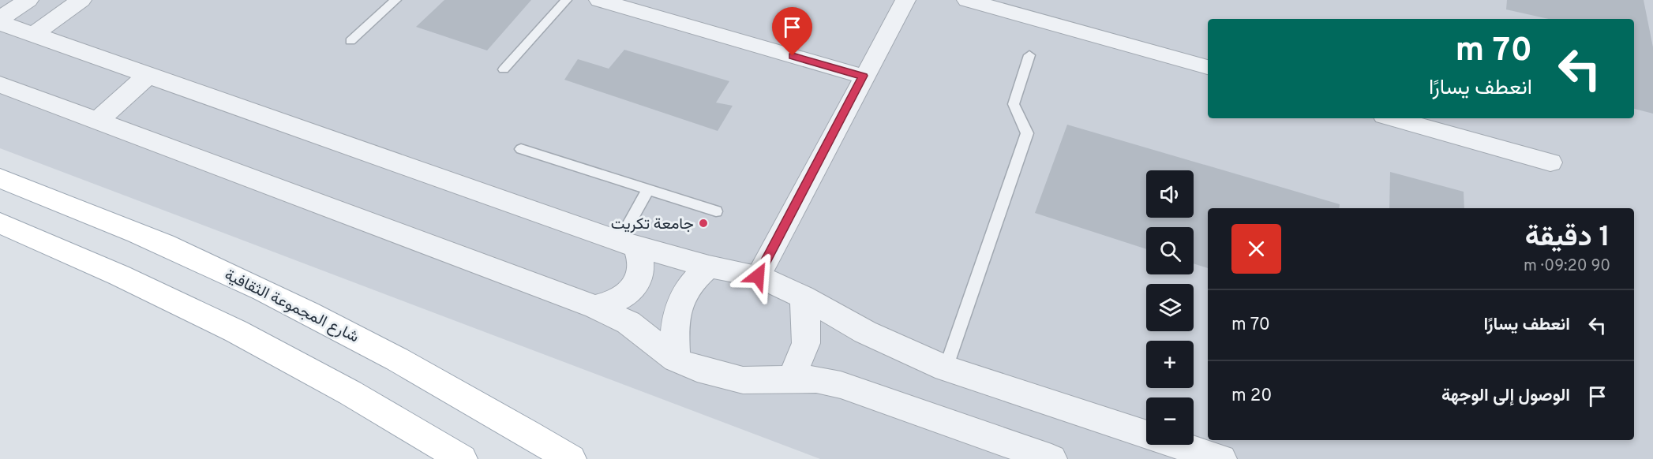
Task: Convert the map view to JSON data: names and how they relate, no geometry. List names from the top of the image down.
{
  "streets": {
    "main road": ["شارع المجموعة الثقافية"]
  },
  "places": ["جامعة تكريت"],
  "page": {
    "turn": ["70 m", "انعطف يسارًا"],
    "map_buttons": ["+", "−"],
    "heading": ["1 دقيقة", "90 m · 09:20"],
    "list": [
      {
        "name": "انعطف يسارًا",
        "value": "70 m"
      },
      {
        "name": "الوصول إلى الوجهة",
        "value": "20 m"
      }
    ]
  }
}
